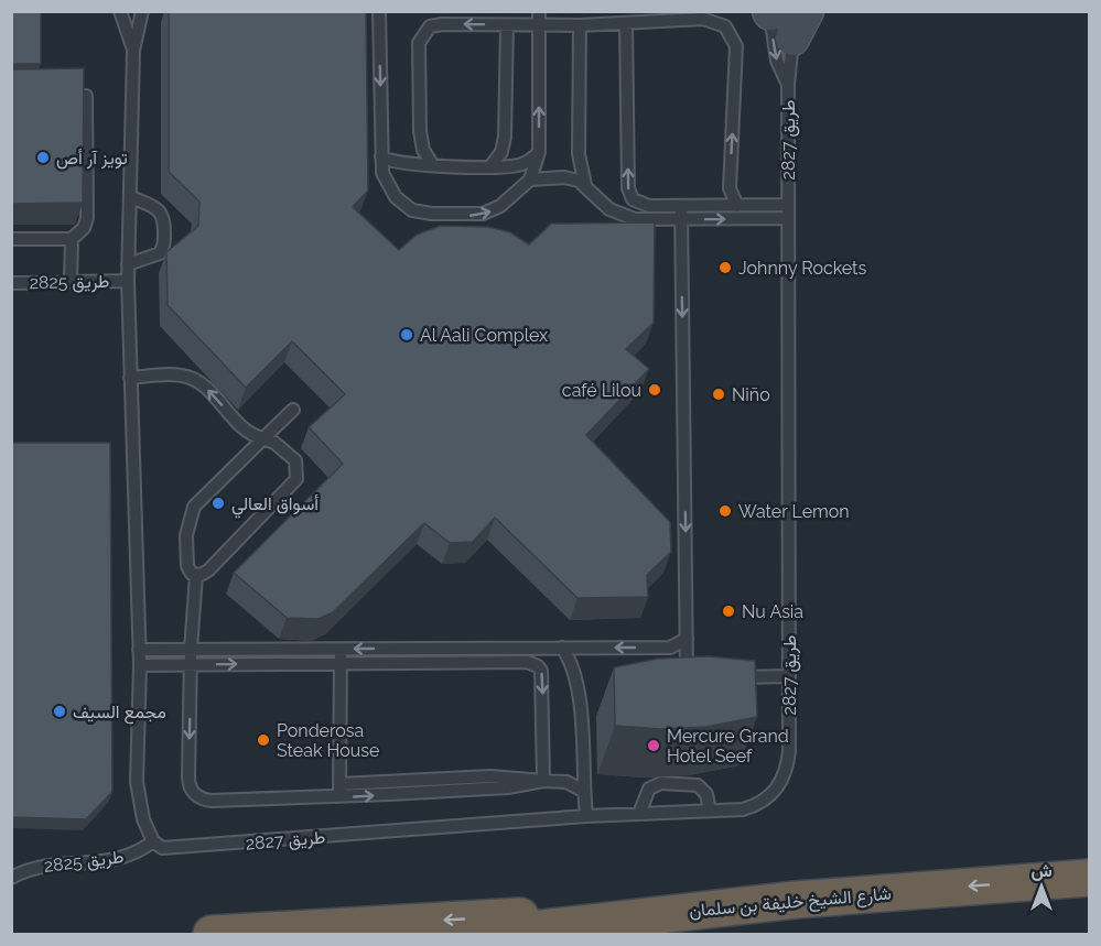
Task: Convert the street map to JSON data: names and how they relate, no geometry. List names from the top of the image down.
{
  "streets": {
    "highway": ["شارع الشيخ خليفة بن سلمان"],
    "lane": ["طريق 2827", "طريق 2825"]
  },
  "crossings": [
    ["طريق 2827", "طريق 2825"]
  ],
  "one_way": ["شارع الشيخ خليفة بن سلمان"],
  "places": [
    "تويز آر أص",
    "Johnny Rockets",
    "Al Aali Complex",
    "café Lilou",
    "Niño",
    "أسواق العالي",
    "Water Lemon",
    "Nu Asia",
    "مجمع السيف",
    "Ponderosa Steak House",
    "Mercure Grand Hotel Seef"
  ],
  "north": "top"
}
